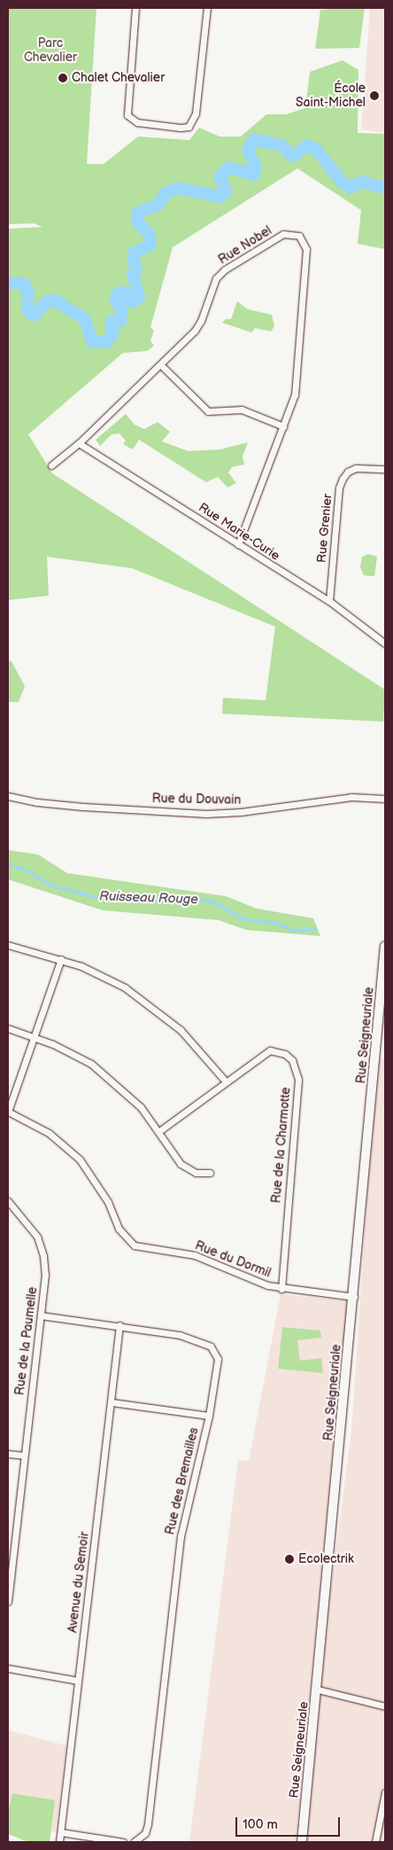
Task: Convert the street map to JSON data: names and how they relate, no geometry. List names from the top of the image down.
{
  "streets": {
    "street": [
      "Rue Nobel",
      "Rue Grenier",
      "Rue Marie-Curie",
      "Rue du Douvain",
      "Rue Seigneuriale",
      "Rue de la Charmotte",
      "Rue du Dormil",
      "Rue de la Paumelle",
      "Rue des Bremailles",
      "Avenue du Semoir"
    ]
  },
  "crossings": [
    ["Rue Nobel", "Rue Marie-Curie"],
    ["Rue Grenier", "Rue Marie-Curie"],
    ["Rue Seigneuriale", "Rue du Dormil"],
    ["Rue de la Charmotte", "Rue du Dormil"],
    ["Rue de la Paumelle", "Rue des Bremailles"],
    ["Rue des Bremailles", "Avenue du Semoir"]
  ],
  "water": ["Ruisseau Rouge"],
  "parks": ["Parc Chevalier"],
  "places": ["Chalet Chevalier", "École Saint-Michel", "Ecolectrik"],
  "scale_bar": "100 m"
}
